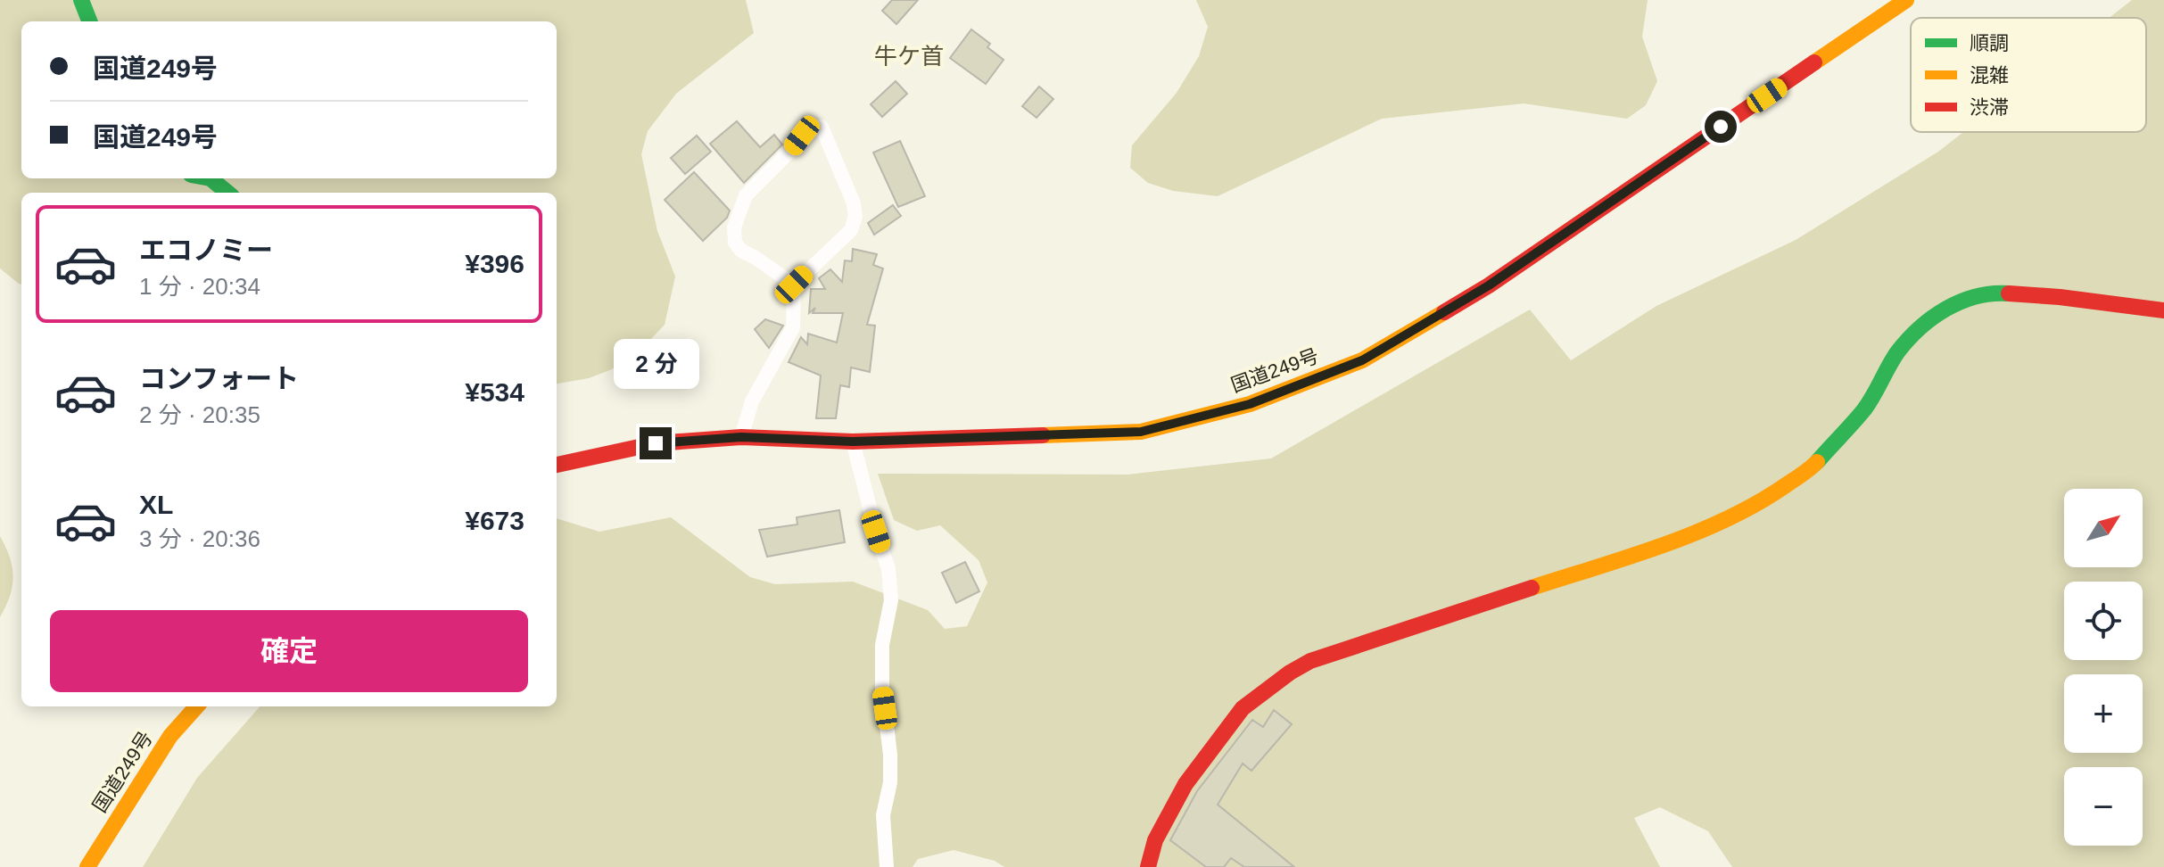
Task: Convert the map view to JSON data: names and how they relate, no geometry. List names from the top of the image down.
{
  "streets": {
    "main road": ["国道249号"]
  },
  "districts": ["牛ケ首"],
  "legend": ["順調", "混雑", "渋滞"],
  "north": "top right",
  "page": {
    "banner": ["国道249号", "国道249号"],
    "list": [
      {
        "name": "エコノミー",
        "note": "1 分 · 20:34",
        "value": "¥396"
      },
      {
        "name": "コンフォート",
        "note": "2 分 · 20:35",
        "value": "¥534"
      },
      {
        "name": "XL",
        "note": "3 分 · 20:36",
        "value": "¥673"
      }
    ],
    "bubble": "2 分",
    "map_buttons": ["+", "−"],
    "buttons": "確定"
  }
}
